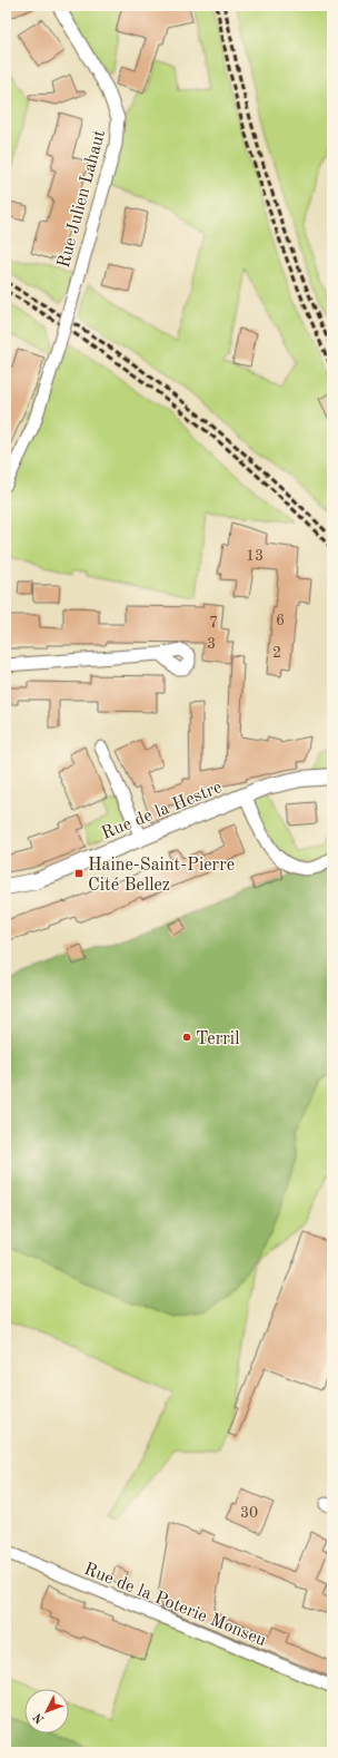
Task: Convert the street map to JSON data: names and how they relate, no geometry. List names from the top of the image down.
{
  "streets": {
    "street": ["Rue Julien Lahaut", "Rue de la Hestre", "Rue de la Poterie Monseu"]
  },
  "places": {
    "transit": ["Haine-Saint-Pierre Cité Bellez"],
    "other": ["Terril"]
  },
  "house_numbers": [
    "13",
    "6",
    "7",
    "3",
    "2",
    "30"
  ],
  "north": "bottom left"
}
